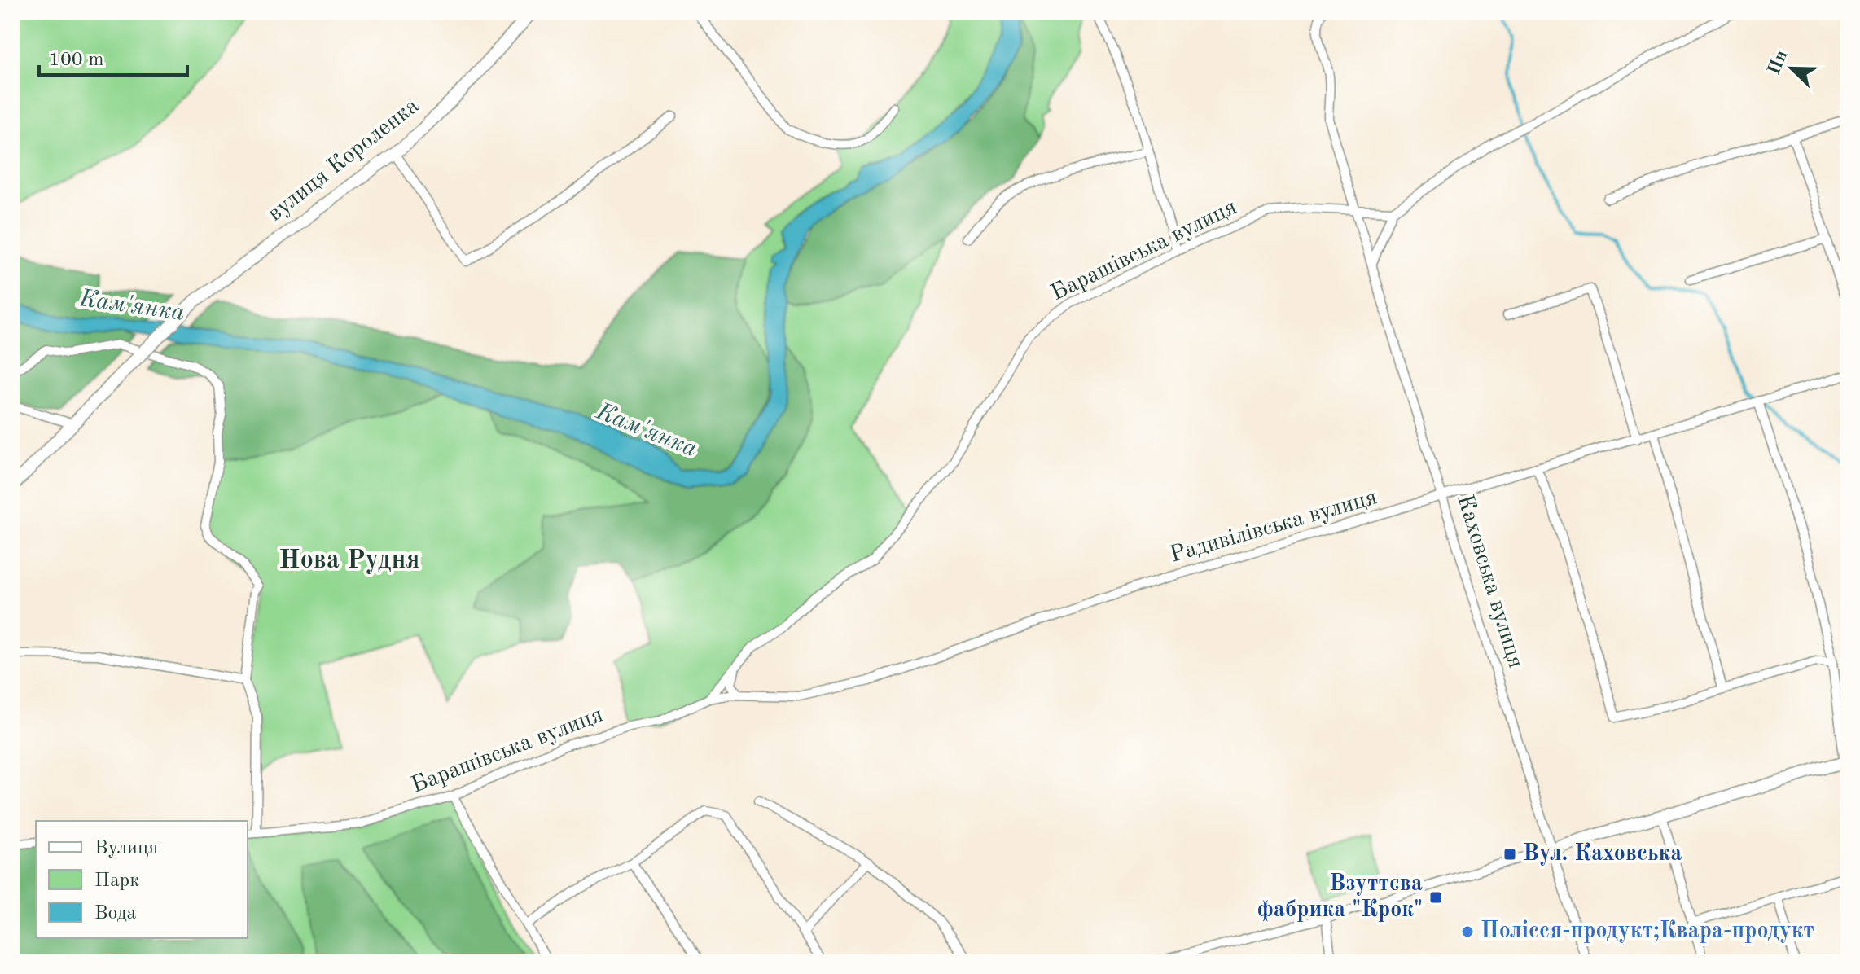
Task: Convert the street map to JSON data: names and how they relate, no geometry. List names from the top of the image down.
{
  "streets": {
    "street": [
      "вулиця Короленка",
      "Барашівська вулиця",
      "Радивілівська вулиця",
      "Каховська вулиця"
    ]
  },
  "crossings": [
    ["Барашівська вулиця", "Радивілівська вулиця"],
    ["Барашівська вулиця", "Каховська вулиця"],
    ["Радивілівська вулиця", "Каховська вулиця"]
  ],
  "districts": ["Нова Рудня"],
  "water": ["Кам'янка"],
  "places": {
    "transit": ["Вул. Каховська", "Взуттєва фабрика \"Крок\""],
    "other": ["Полісся-продукт;Квара-продукт"]
  },
  "legend": ["Вулиця", "Парк", "Вода"],
  "scale_bar": "100 m",
  "north": "top left"
}
